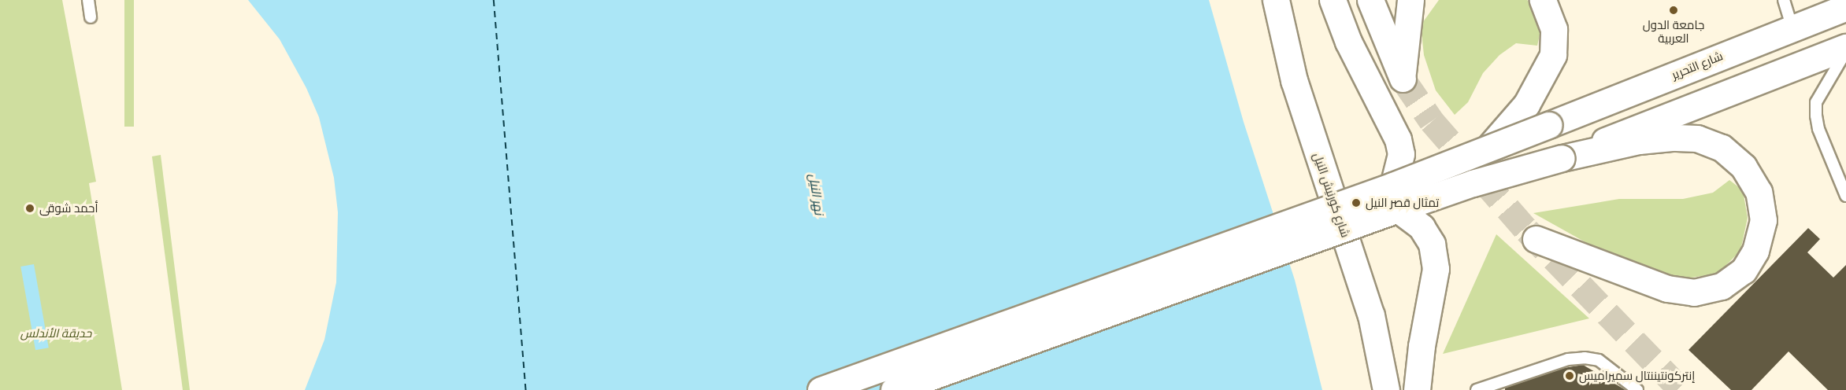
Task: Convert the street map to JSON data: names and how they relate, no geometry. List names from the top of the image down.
{
  "streets": {
    "main road": ["شارع التحرير", "شارع كورنيش النيل"]
  },
  "water": ["نهر النيل"],
  "parks": ["حديقة الأندلس"],
  "places": [
    "جامعة الدول العربية",
    "تمثال قصر النيل",
    "أحمد شوقى",
    "إنتركونتيننتال سميراميس"
  ]
}
